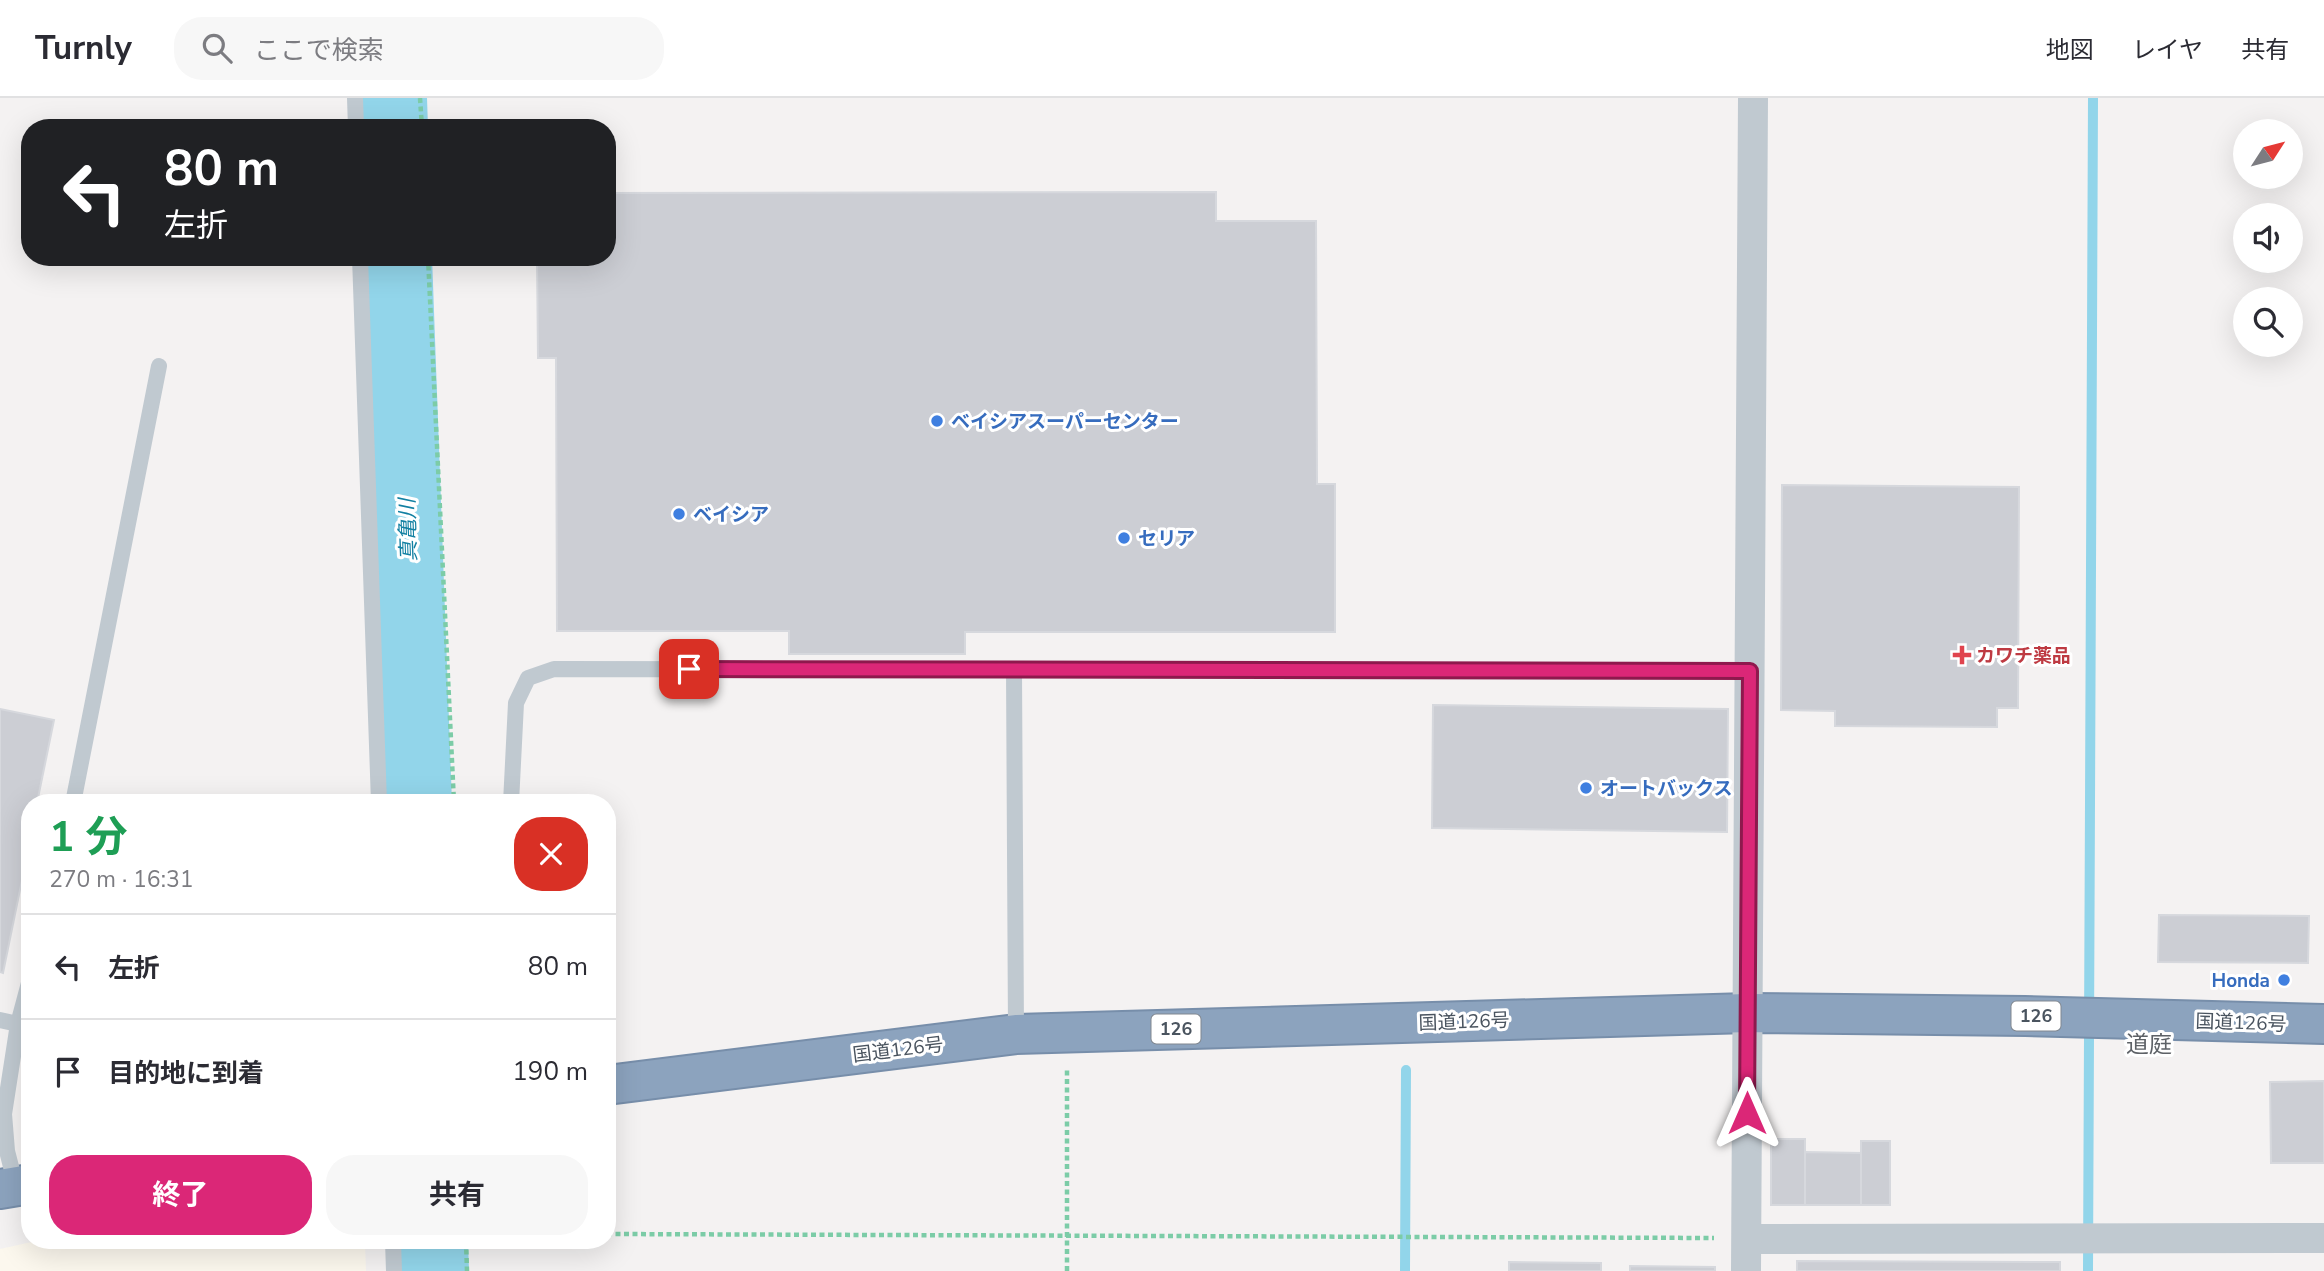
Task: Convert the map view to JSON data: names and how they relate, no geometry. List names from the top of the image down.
{
  "streets": {
    "highway": ["126", "国道126号"]
  },
  "districts": ["道庭"],
  "water": ["真亀川"],
  "places": {
    "other": [
      "ベイシアスーパーセンター",
      "ベイシア",
      "セリア",
      "オートバックス",
      "Honda"
    ],
    "health": ["カワチ薬品"]
  },
  "north": "top right",
  "page": {
    "header": "Turnly",
    "search": "ここで検索",
    "nav": ["地図", "レイヤ", "共有"],
    "turn": ["80 m", "左折"],
    "heading": ["1 分", "270 m · 16:31"],
    "list": [
      {
        "name": "左折",
        "value": "80 m"
      },
      {
        "name": "目的地に到着",
        "value": "190 m"
      }
    ],
    "buttons": ["終了", "共有"]
  }
}
